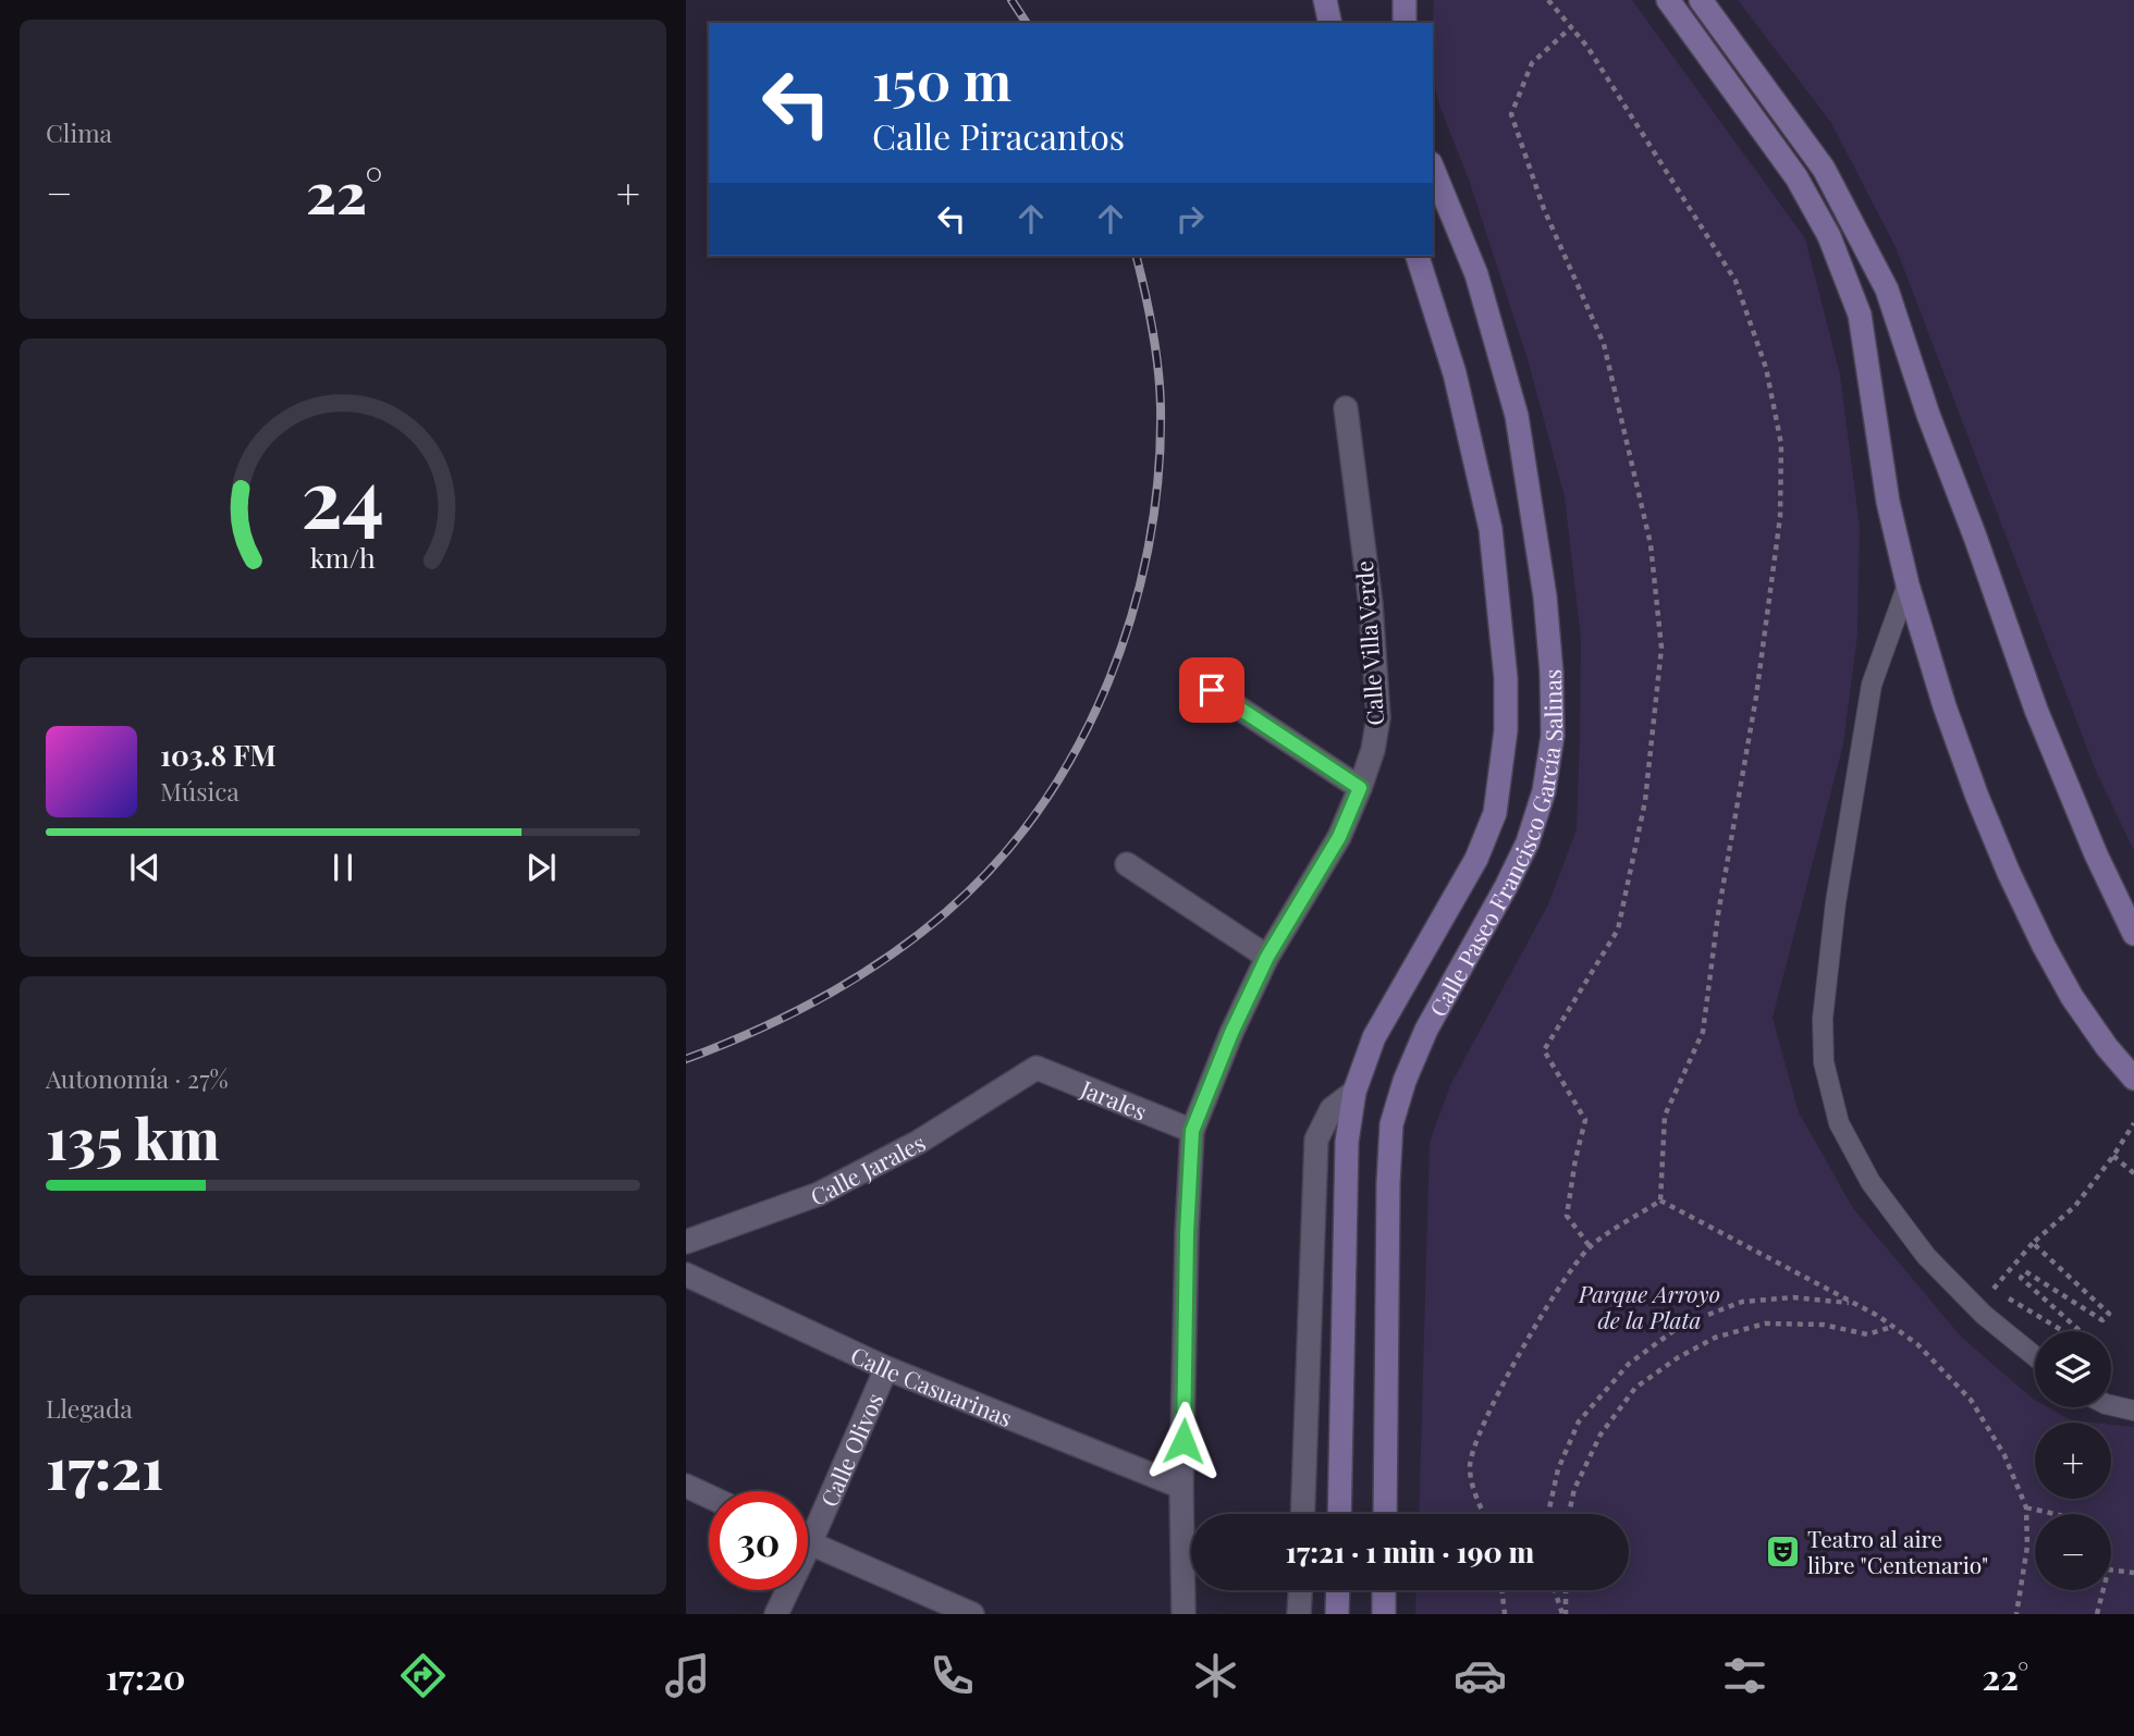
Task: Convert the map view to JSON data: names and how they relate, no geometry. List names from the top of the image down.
{
  "streets": {
    "main road": ["Calle Paseo Francisco García Salinas"],
    "street": [
      "Calle Villa Verde",
      "Jarales",
      "Calle Jarales",
      "Calle Casuarinas",
      "Calle Olivos"
    ]
  },
  "crossings": [
    ["Calle Villa Verde", "Jarales"],
    ["Calle Villa Verde", "Calle Casuarinas"],
    ["Jarales", "Calle Jarales"],
    ["Calle Casuarinas", "Calle Olivos"]
  ],
  "parks": ["Parque Arroyo de la Plata"],
  "places": {
    "theatre": ["Teatro al aire libre \"Centenario\""]
  },
  "page": {
    "tile": [
      "Clima",
      ["Autonomía · 27%", "135 km"],
      ["Llegada", "17:21"]
    ],
    "turn": ["150 m", "Calle Piracantos"],
    "heat": ["−", "22°", "+"],
    "song": ["103.8 FM", "Música"],
    "map_buttons": ["+", "−"],
    "limit": "30",
    "trip": "17:21 · 1 min · 190 m",
    "tabs": ["17:20", "22°"],
    "gauge": ["24", "km/h"]
  }
}
